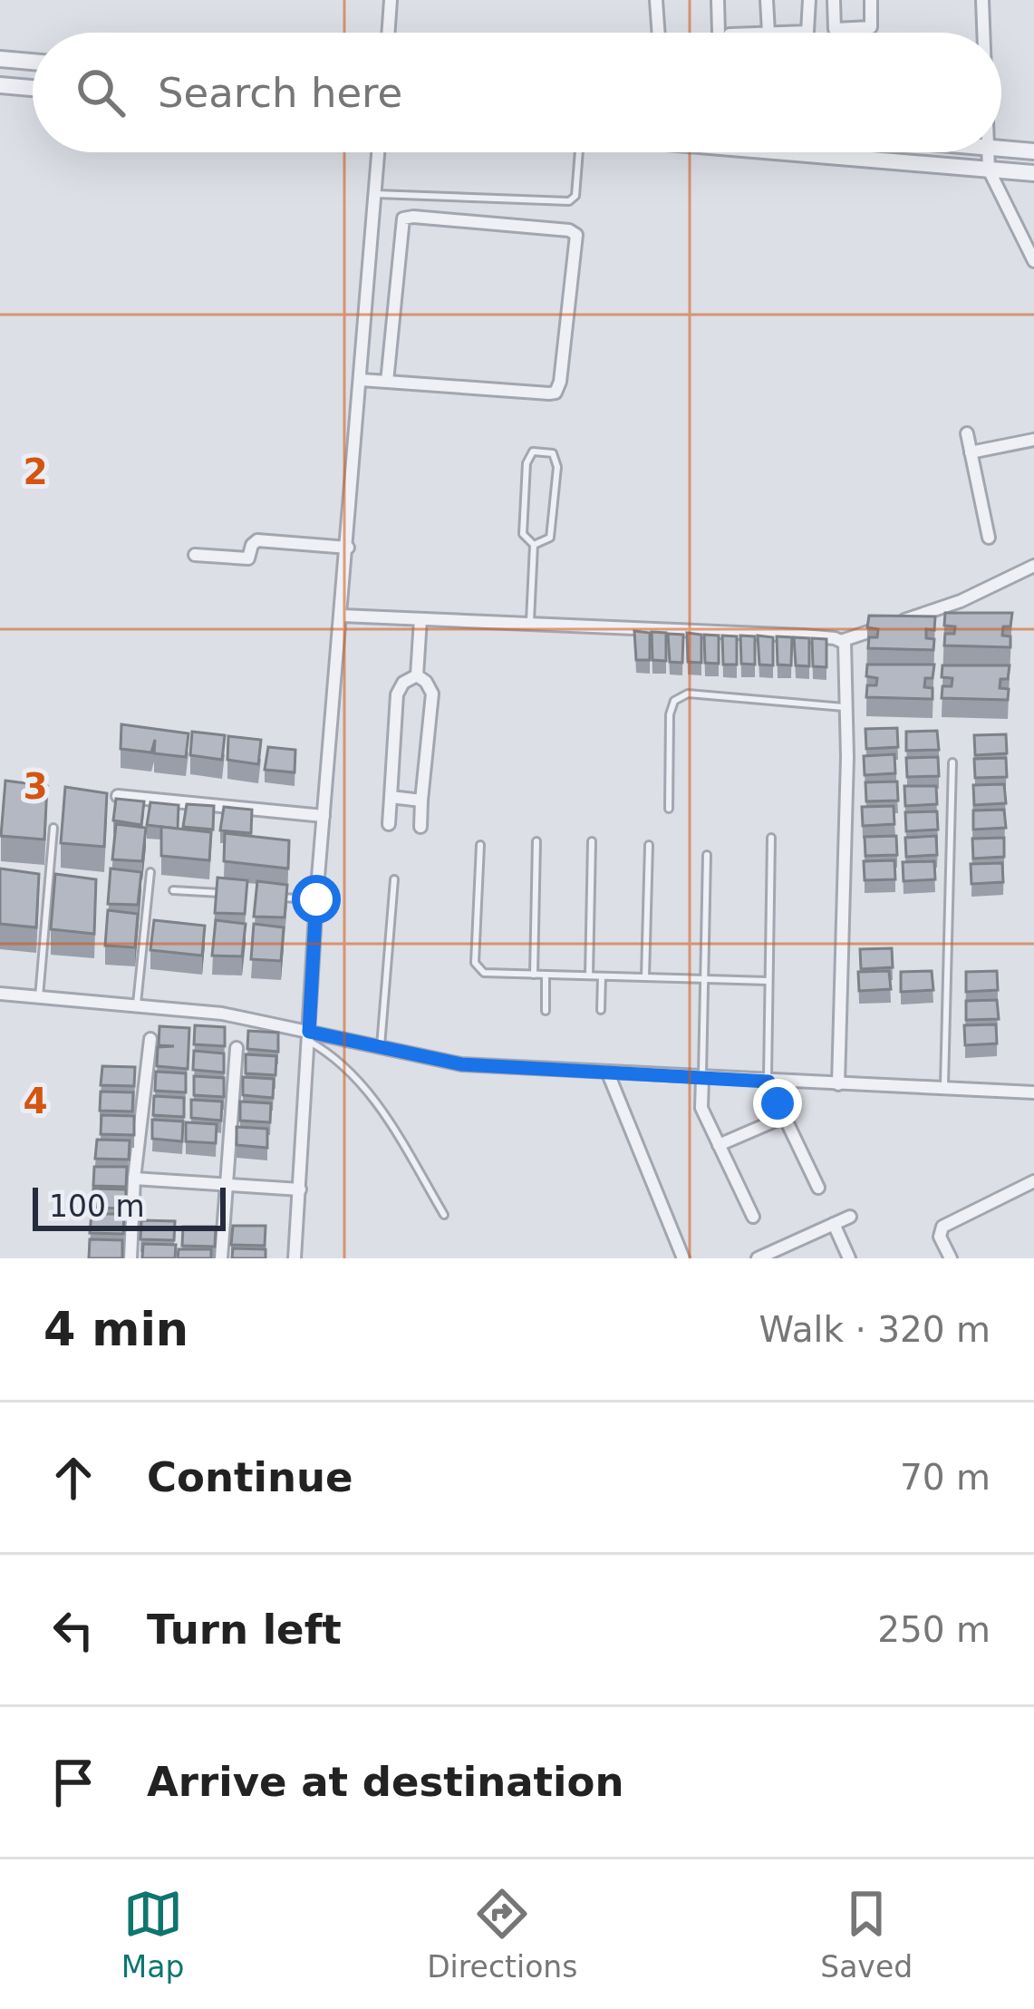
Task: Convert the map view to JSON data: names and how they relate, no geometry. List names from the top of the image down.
{
  "scale_bar": "100 m",
  "page": {
    "search": "Search here",
    "scale": "100 m",
    "heading": ["4 min", "Walk · 320 m"],
    "list": [
      ["Continue", "70 m"],
      ["Turn left", "250 m"],
      "Arrive at destination"
    ],
    "nav": ["Map", "Directions", "Saved"]
  },
  "grid": {
    "rows": ["2", "3", "4"]
  }
}
